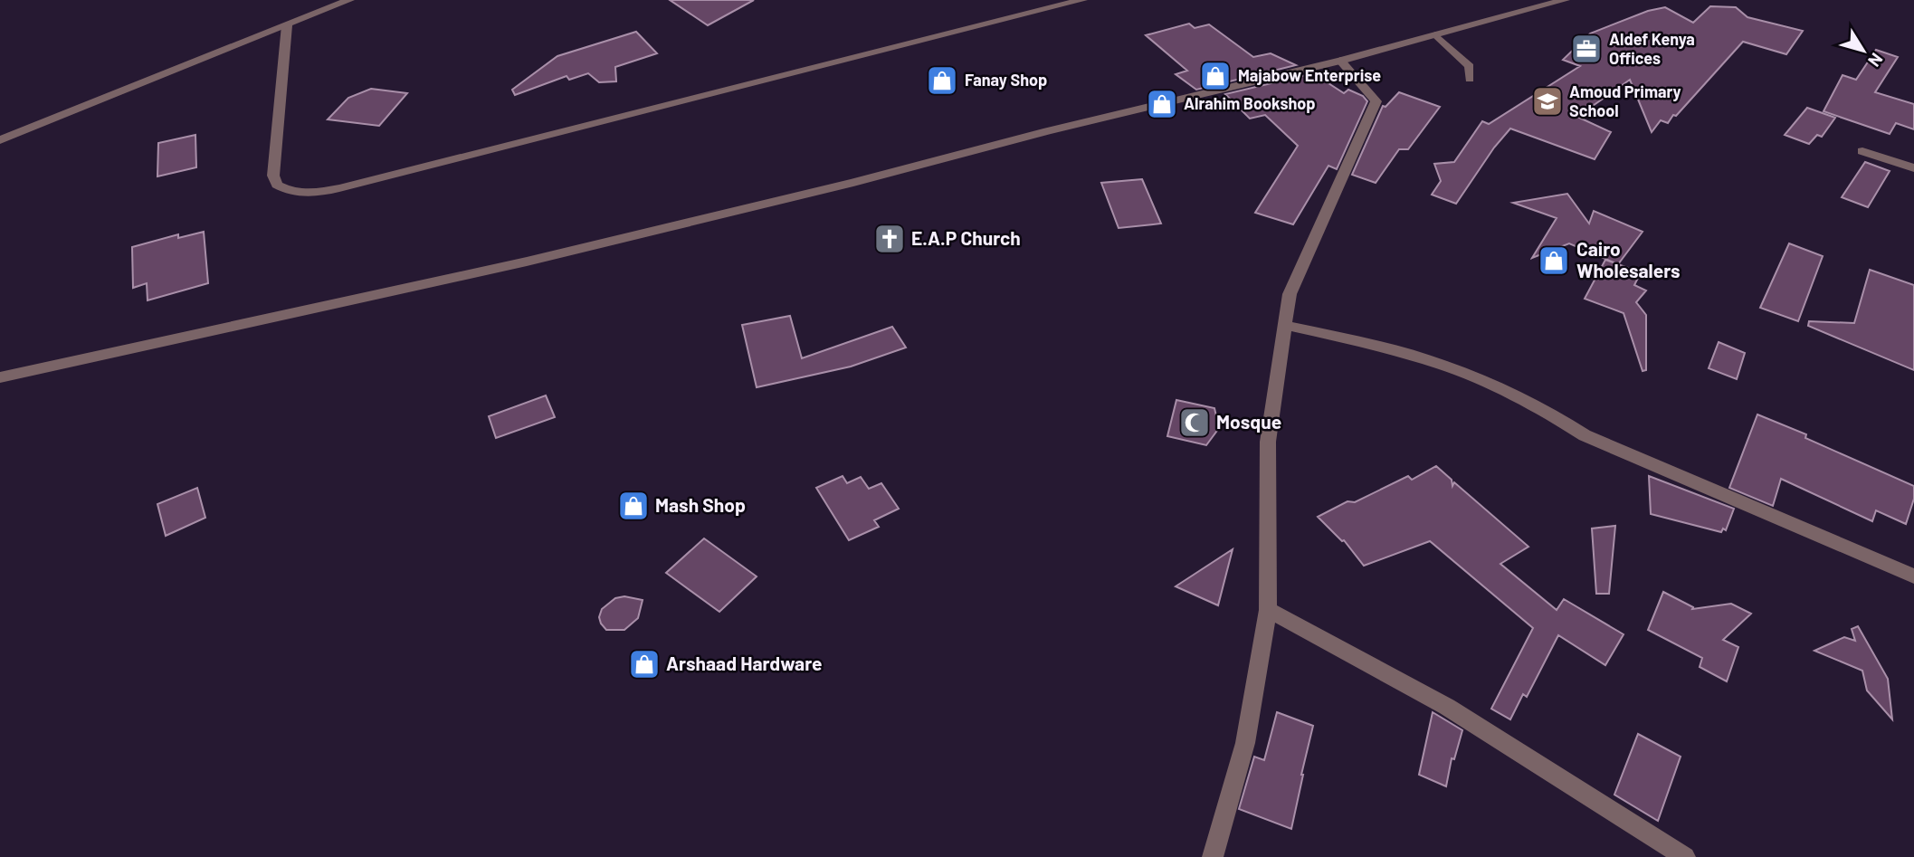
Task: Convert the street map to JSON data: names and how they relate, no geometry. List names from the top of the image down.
{
  "places": {
    "office": ["Aldef Kenya Offices"],
    "shop": [
      "Majabow Enterprise",
      "Fanay Shop",
      "Alrahim Bookshop",
      "Cairo Wholesalers",
      "Mash Shop",
      "Arshaad Hardware"
    ],
    "school or university": ["Amoud Primary School"],
    "church": ["E.A.P Church"],
    "mosque": ["Mosque"]
  },
  "north": "bottom right"
}
